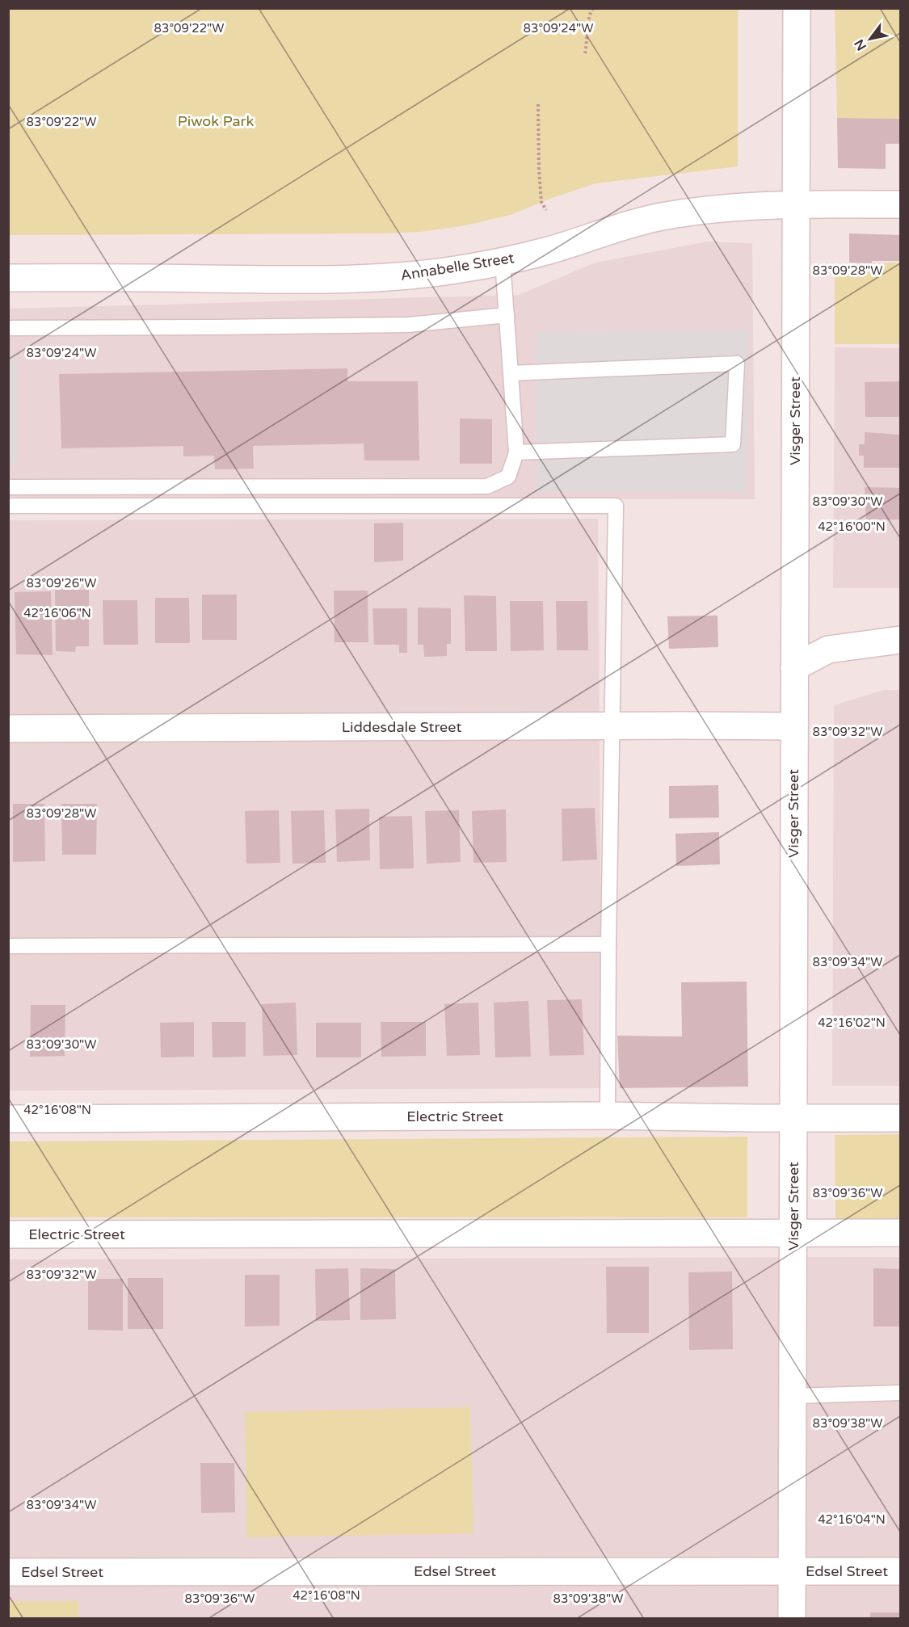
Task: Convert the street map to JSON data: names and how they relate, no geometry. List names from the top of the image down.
{
  "streets": {
    "street": [
      "Annabelle Street",
      "Visger Street",
      "Liddesdale Street",
      "Electric Street",
      "Edsel Street"
    ]
  },
  "crossings": [
    ["Annabelle Street", "Visger Street"],
    ["Visger Street", "Liddesdale Street"],
    ["Visger Street", "Electric Street"],
    ["Visger Street", "Edsel Street"]
  ],
  "parks": ["Piwok Park"],
  "north": "bottom left",
  "coordinates": [
    "83°09'22\"W",
    "83°09'24\"W",
    "83°09'28\"W",
    "83°09'30\"W",
    "42°16'00\"N",
    "83°09'26\"W",
    "42°16'06\"N",
    "83°09'32\"W",
    "83°09'34\"W",
    "42°16'02\"N",
    "42°16'08\"N",
    "83°09'36\"W",
    "83°09'38\"W",
    "42°16'04\"N"
  ]
}
